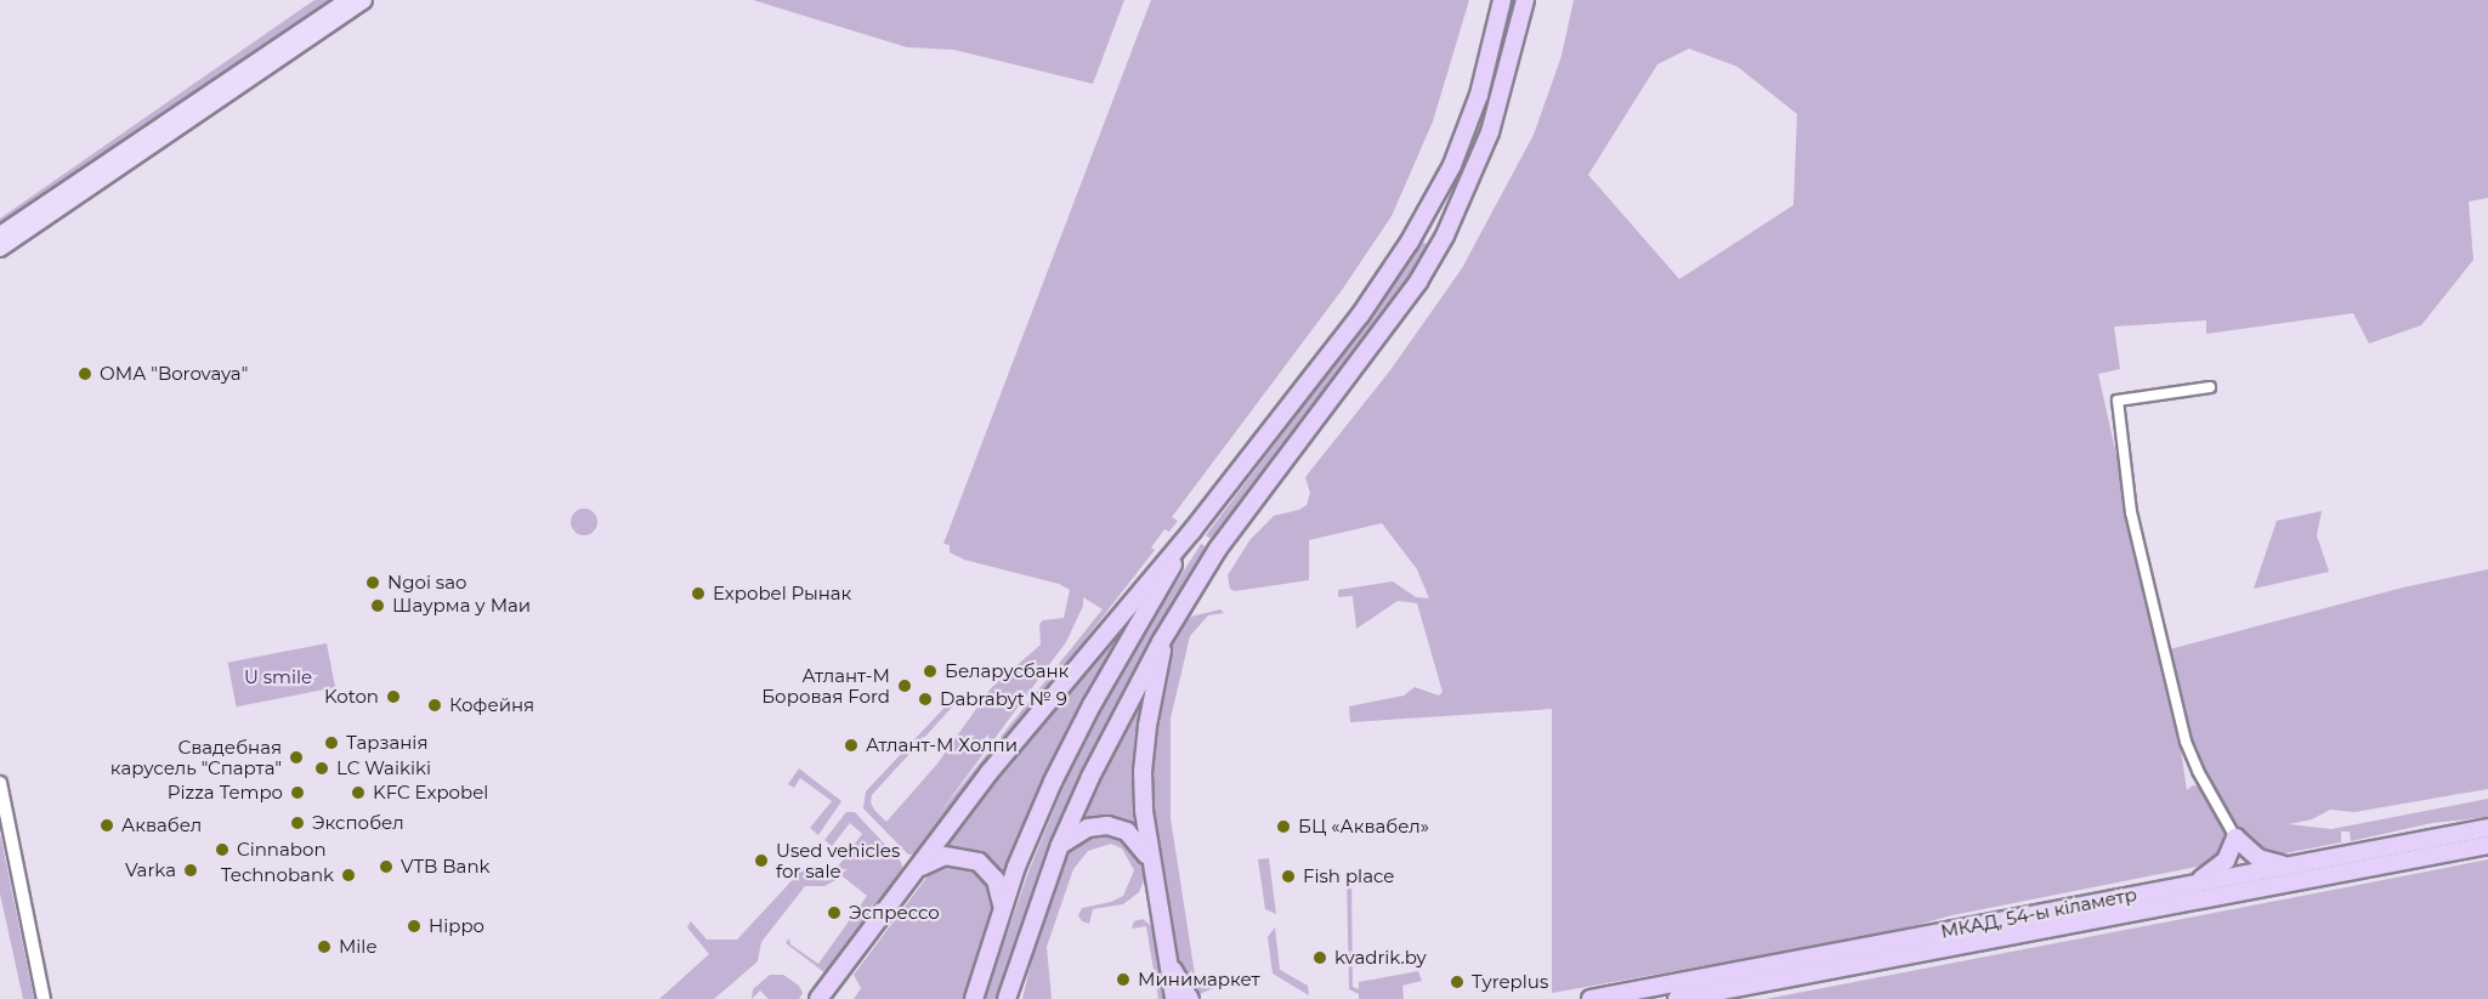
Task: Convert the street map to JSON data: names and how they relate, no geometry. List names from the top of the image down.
{
  "streets": {
    "highway": ["МКАД, 54-ы кіламетр"]
  },
  "parks": ["U smile"],
  "places": [
    "ОМА \"Borovaya\"",
    "Ngoi sao",
    "Expobel Рынак",
    "Шаурма у Маи",
    "Беларусбанк",
    "Атлант-М Боровая Ford",
    "Koton",
    "Dabrabyt № 9",
    "Кофейня",
    "Тарзанія",
    "Атлант-М Холпи",
    "Свадебная карусель \"Спарта\"",
    "LC Waikiki",
    "Pizza Tempo",
    "KFC Expobel",
    "Экспобел",
    "Аквабел",
    "БЦ «Аквабел»",
    "Cinnabon",
    "Used vehicles for sale",
    "VTB Bank",
    "Varka",
    "Technobank",
    "Fish place",
    "Эспрессо",
    "Hippo",
    "Mile",
    "kvadrik.by",
    "Минимаркет",
    "Tyreplus"
  ]
}
